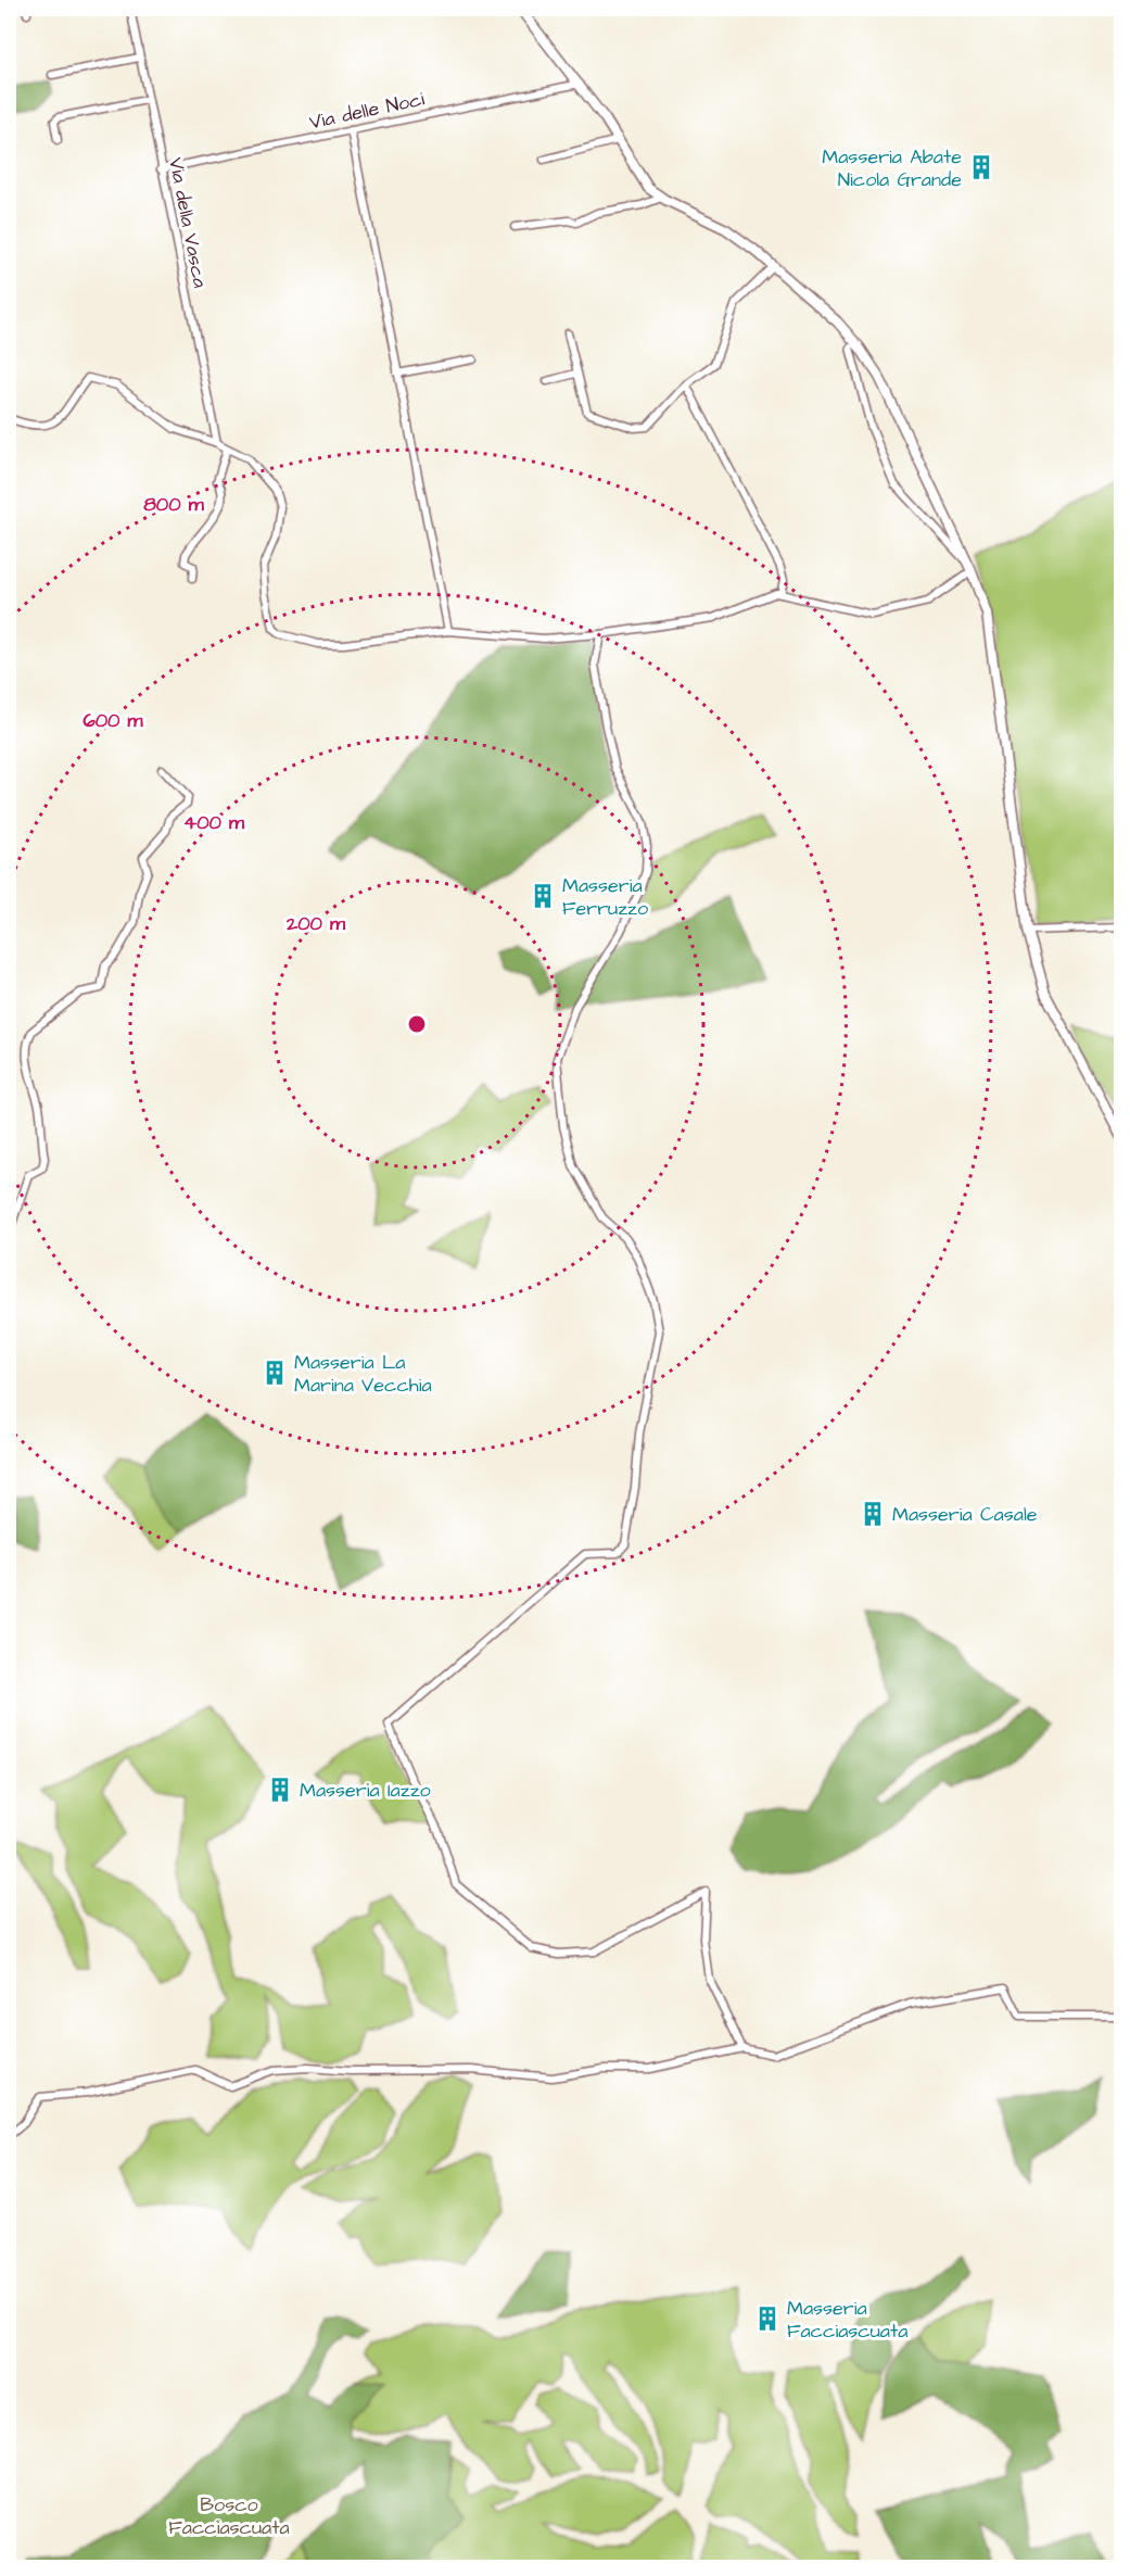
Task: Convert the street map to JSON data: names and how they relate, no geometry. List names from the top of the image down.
{
  "streets": {
    "street": ["Via delle Noci", "Via della Vasca"]
  },
  "crossings": [
    ["Via delle Noci", "Via della Vasca"]
  ],
  "parks": ["Bosco Facciascuata"],
  "places": {
    "building": [
      "Masseria Abate Nicola Grande",
      "Masseria Ferruzzo",
      "Masseria La Marina Vecchia",
      "Masseria Casale",
      "Masseria Iazzo",
      "Masseria Facciascuata"
    ]
  },
  "rings": [
    "800 m",
    "600 m",
    "400 m",
    "200 m"
  ]
}
